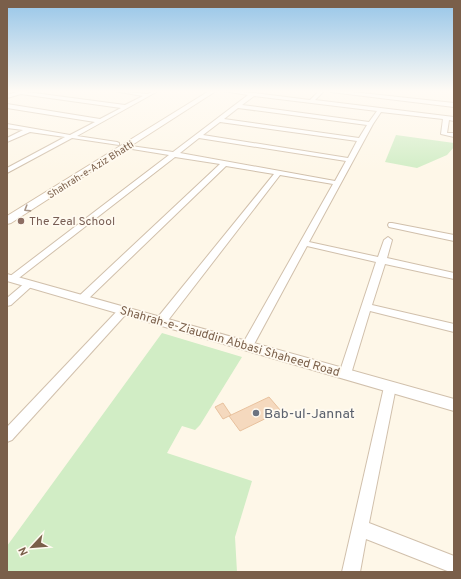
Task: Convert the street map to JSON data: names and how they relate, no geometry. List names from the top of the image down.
{
  "streets": {
    "main road": ["Shahrah-e-Aziz Bhatti"],
    "street": ["Shahrah-e-Ziauddin Abbasi Shaheed Road"]
  },
  "places": ["The Zeal School", "Bab-ul-Jannat"],
  "north": "bottom left"
}
